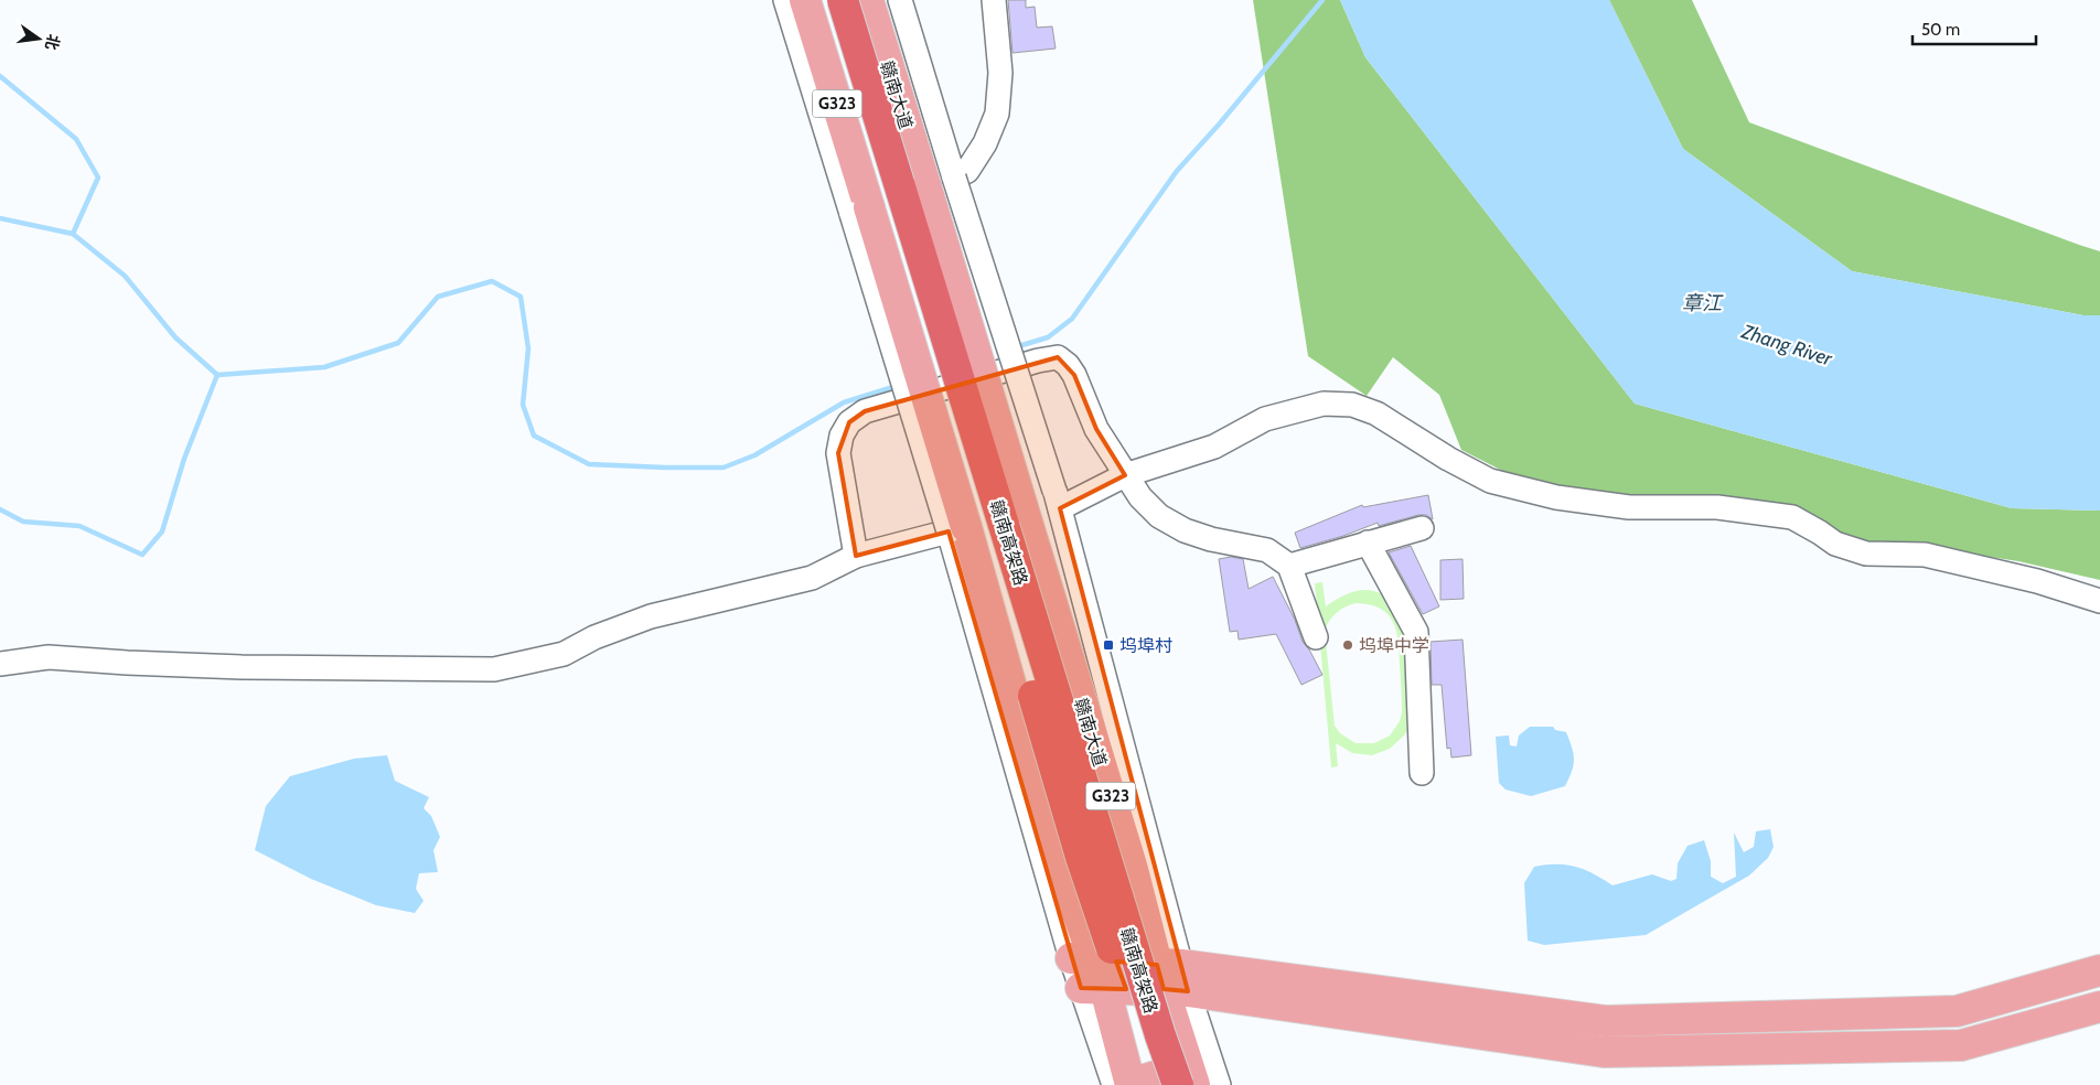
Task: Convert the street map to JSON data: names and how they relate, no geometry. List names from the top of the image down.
{
  "streets": {
    "highway": ["赣南高架路"],
    "main road": ["赣南大道", "G323"]
  },
  "crossings": [
    ["赣南大道", "赣南高架路"]
  ],
  "water": ["章江", "Zhang River"],
  "places": {
    "transit": ["坞埠村"],
    "other": ["坞埠中学"]
  },
  "scale_bar": "50 m",
  "north": "right"
}
